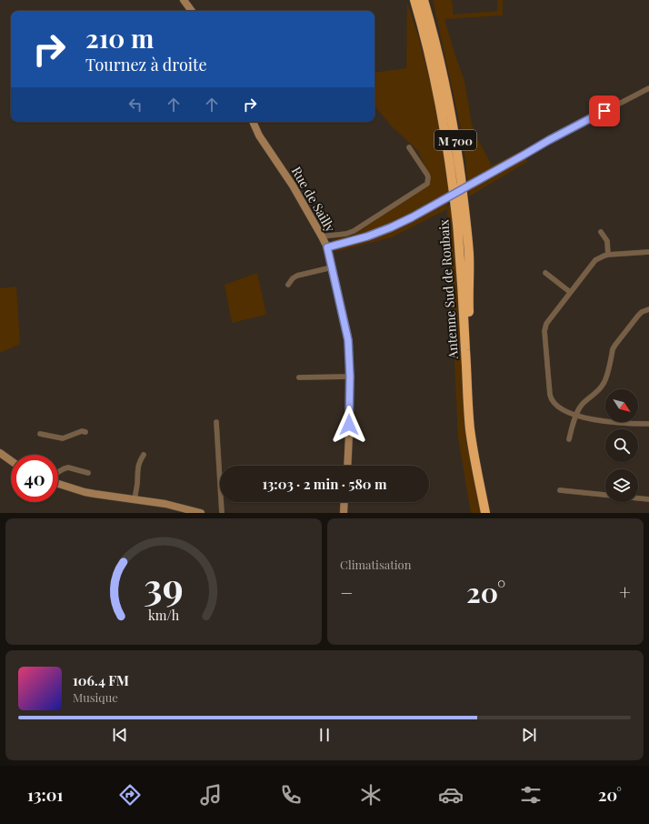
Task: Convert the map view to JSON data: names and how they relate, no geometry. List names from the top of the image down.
{
  "streets": {
    "highway": ["M 700", "Antenne Sud de Roubaix"],
    "street": ["Rue de Sailly"]
  },
  "north": "bottom right",
  "page": {
    "turn": ["210 m", "Tournez à droite"],
    "limit": "40",
    "trip": "13:03 · 2 min · 580 m",
    "tile": "Climatisation",
    "heat": ["−", "20°", "+"],
    "song": ["106.4 FM", "Musique"],
    "tabs": ["13:01", "20°"],
    "gauge": ["39", "km/h"]
  }
}
